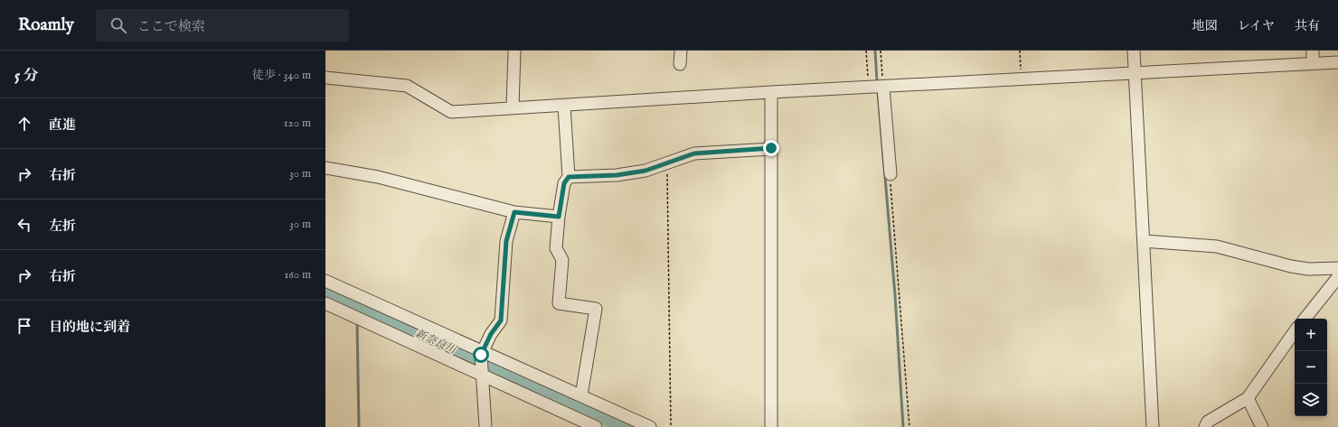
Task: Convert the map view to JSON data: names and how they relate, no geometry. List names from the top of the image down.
{
  "water": ["新奈良川"],
  "page": {
    "header": "Roamly",
    "search": "ここで検索",
    "nav": ["地図", "レイヤ", "共有"],
    "heading": ["5 分", "徒歩 · 340 m"],
    "list": [
      ["直進", "120 m"],
      ["右折", "30 m"],
      ["左折", "30 m"],
      ["右折", "160 m"],
      "目的地に到着"
    ],
    "map_buttons": ["+", "−"]
  }
}
